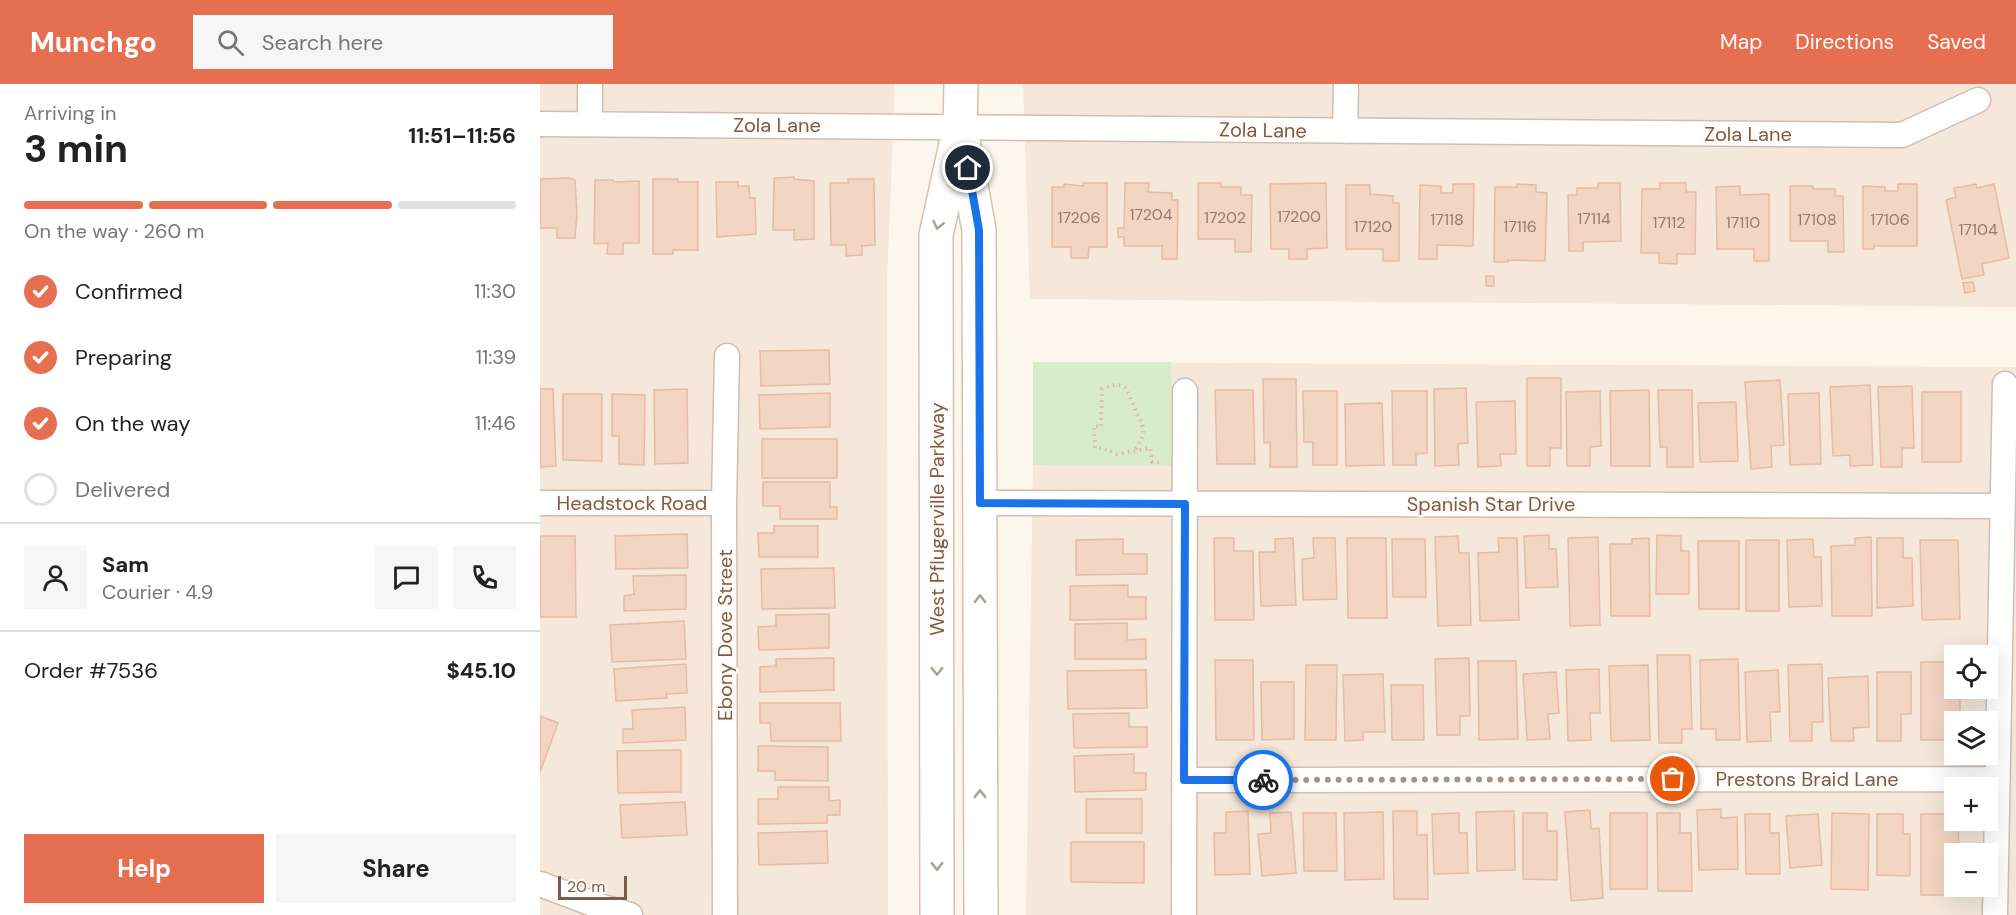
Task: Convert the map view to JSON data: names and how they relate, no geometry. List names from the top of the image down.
{
  "streets": {
    "main road": ["West Pflugerville Parkway"],
    "street": [
      "Zola Lane",
      "Headstock Road",
      "Spanish Star Drive",
      "Ebony Dove Street",
      "Prestons Braid Lane"
    ]
  },
  "crossings": [
    ["Zola Lane", "West Pflugerville Parkway"],
    ["Headstock Road", "Ebony Dove Street"],
    ["Spanish Star Drive", "West Pflugerville Parkway"]
  ],
  "house_numbers": [
    "17204",
    "17200",
    "17206",
    "17202",
    "17114",
    "17118",
    "17108",
    "17106",
    "17112",
    "17110",
    "17120",
    "17116",
    "17104"
  ],
  "scale_bar": "20 m",
  "page": {
    "header": "Munchgo",
    "search": "Search here",
    "nav": ["Map", "Directions", "Saved"],
    "heading": ["3 min", "Arriving in", "11:51–11:56"],
    "panel": [
      "Sam",
      "Courier · 4.9",
      "Order #7536",
      "$45.10"
    ],
    "bar": "On the way · 260 m",
    "list": [
      ["Confirmed", "11:30"],
      ["Preparing", "11:39"],
      ["On the way", "11:46"],
      "Delivered"
    ],
    "map_buttons": ["+", "−"],
    "buttons": ["Help", "Share"],
    "scale": "20 m"
  }
}
